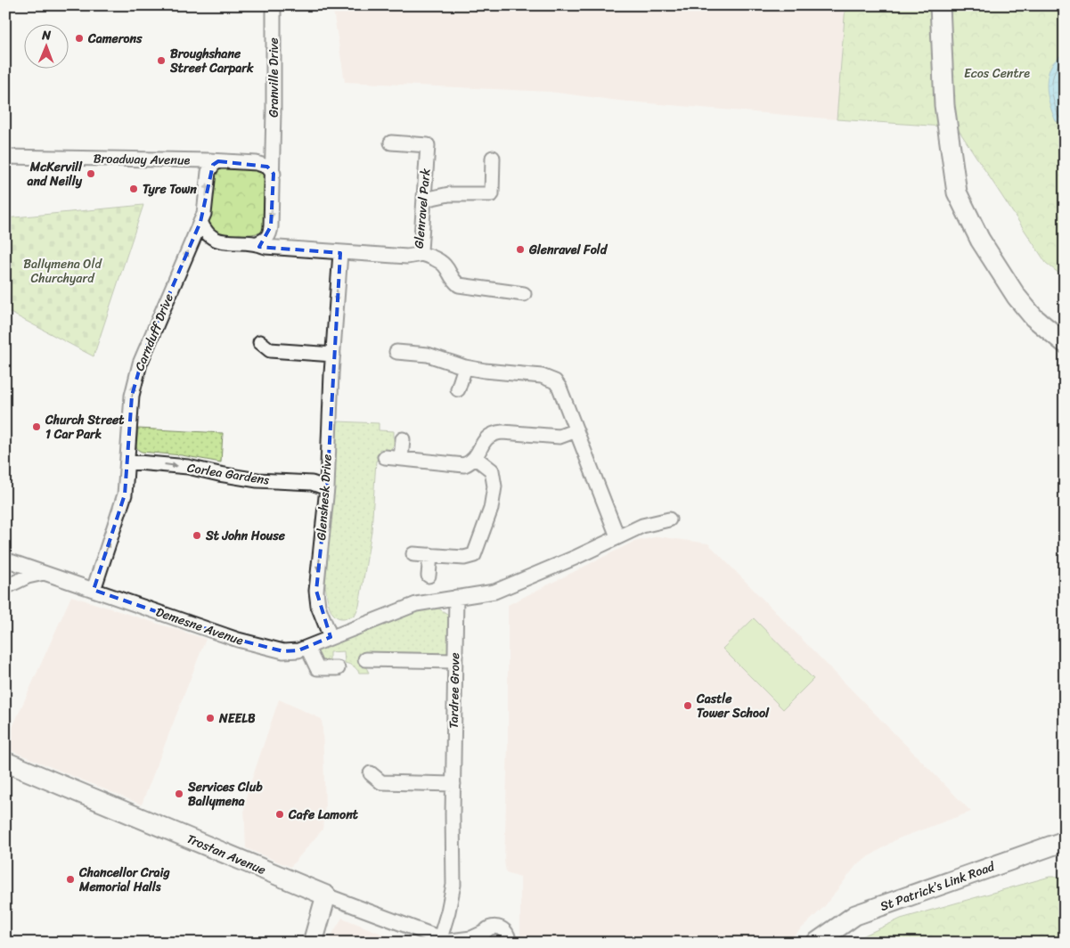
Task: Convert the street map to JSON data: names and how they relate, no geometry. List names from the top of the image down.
{
  "streets": {
    "street": [
      "Granville Drive",
      "Broadway Avenue",
      "Glenravel Park",
      "Carnduff Drive",
      "Corlea Gardens",
      "Glenshesk Drive",
      "Demesne Avenue",
      "Tardree Grove",
      "Trostan Avenue",
      "St Patrick’s Link Road"
    ]
  },
  "crossings": [
    ["Granville Drive", "Broadway Avenue"],
    ["Granville Drive", "Glenravel Park"],
    ["Granville Drive", "Carnduff Drive"],
    ["Broadway Avenue", "Glenravel Park"],
    ["Broadway Avenue", "Carnduff Drive"],
    ["Glenravel Park", "Carnduff Drive"],
    ["Glenravel Park", "Glenshesk Drive"],
    ["Carnduff Drive", "Corlea Gardens"],
    ["Carnduff Drive", "Demesne Avenue"],
    ["Corlea Gardens", "Glenshesk Drive"],
    ["Glenshesk Drive", "Demesne Avenue"],
    ["Demesne Avenue", "Tardree Grove"],
    ["Tardree Grove", "Trostan Avenue"]
  ],
  "one_way": ["Carnduff Drive", "Corlea Gardens", "Glenshesk Drive"],
  "parks": ["Ecos Centre", "Ballymena Old Churchyard"],
  "places": [
    "Camerons",
    "Broughshane Street Carpark",
    "McKervill and Neilly",
    "Tyre Town",
    "Glenravel Fold",
    "Church Street 1 Car Park",
    "St John House",
    "Castle Tower School",
    "NEELB",
    "Services Club Ballymena",
    "Cafe Lamont",
    "Chancellor Craig Memorial Halls"
  ],
  "north": "top"
}
